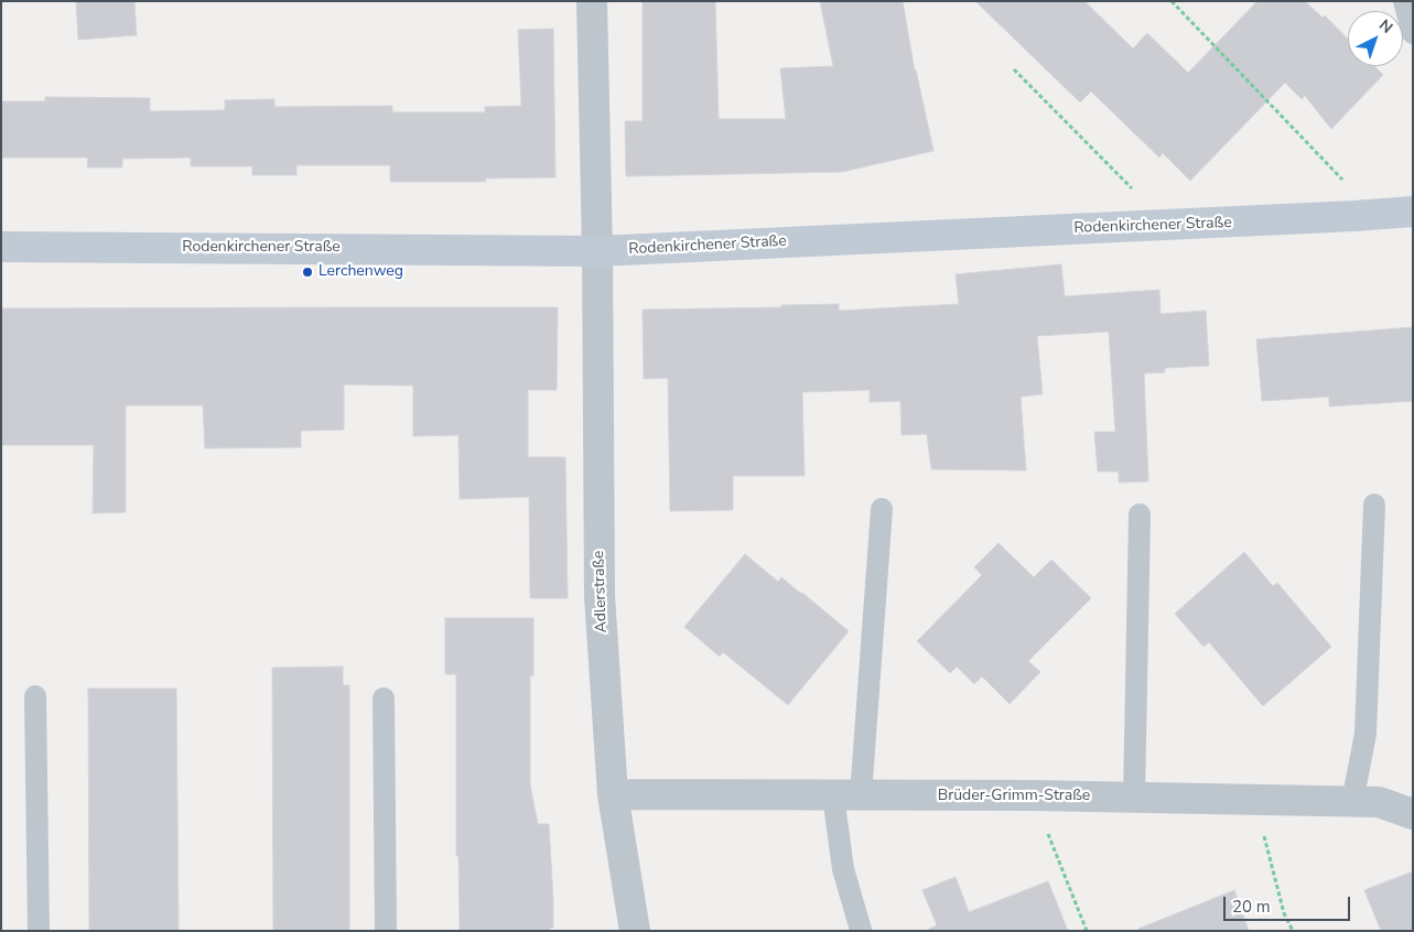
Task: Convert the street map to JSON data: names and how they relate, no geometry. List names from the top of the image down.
{
  "streets": {
    "main road": ["Rodenkirchener Straße"],
    "street": ["Adlerstraße", "Brüder-Grimm-Straße"]
  },
  "crossings": [
    ["Rodenkirchener Straße", "Adlerstraße"],
    ["Adlerstraße", "Brüder-Grimm-Straße"]
  ],
  "places": ["Lerchenweg"],
  "scale_bar": "20 m",
  "north": "top right"
}
